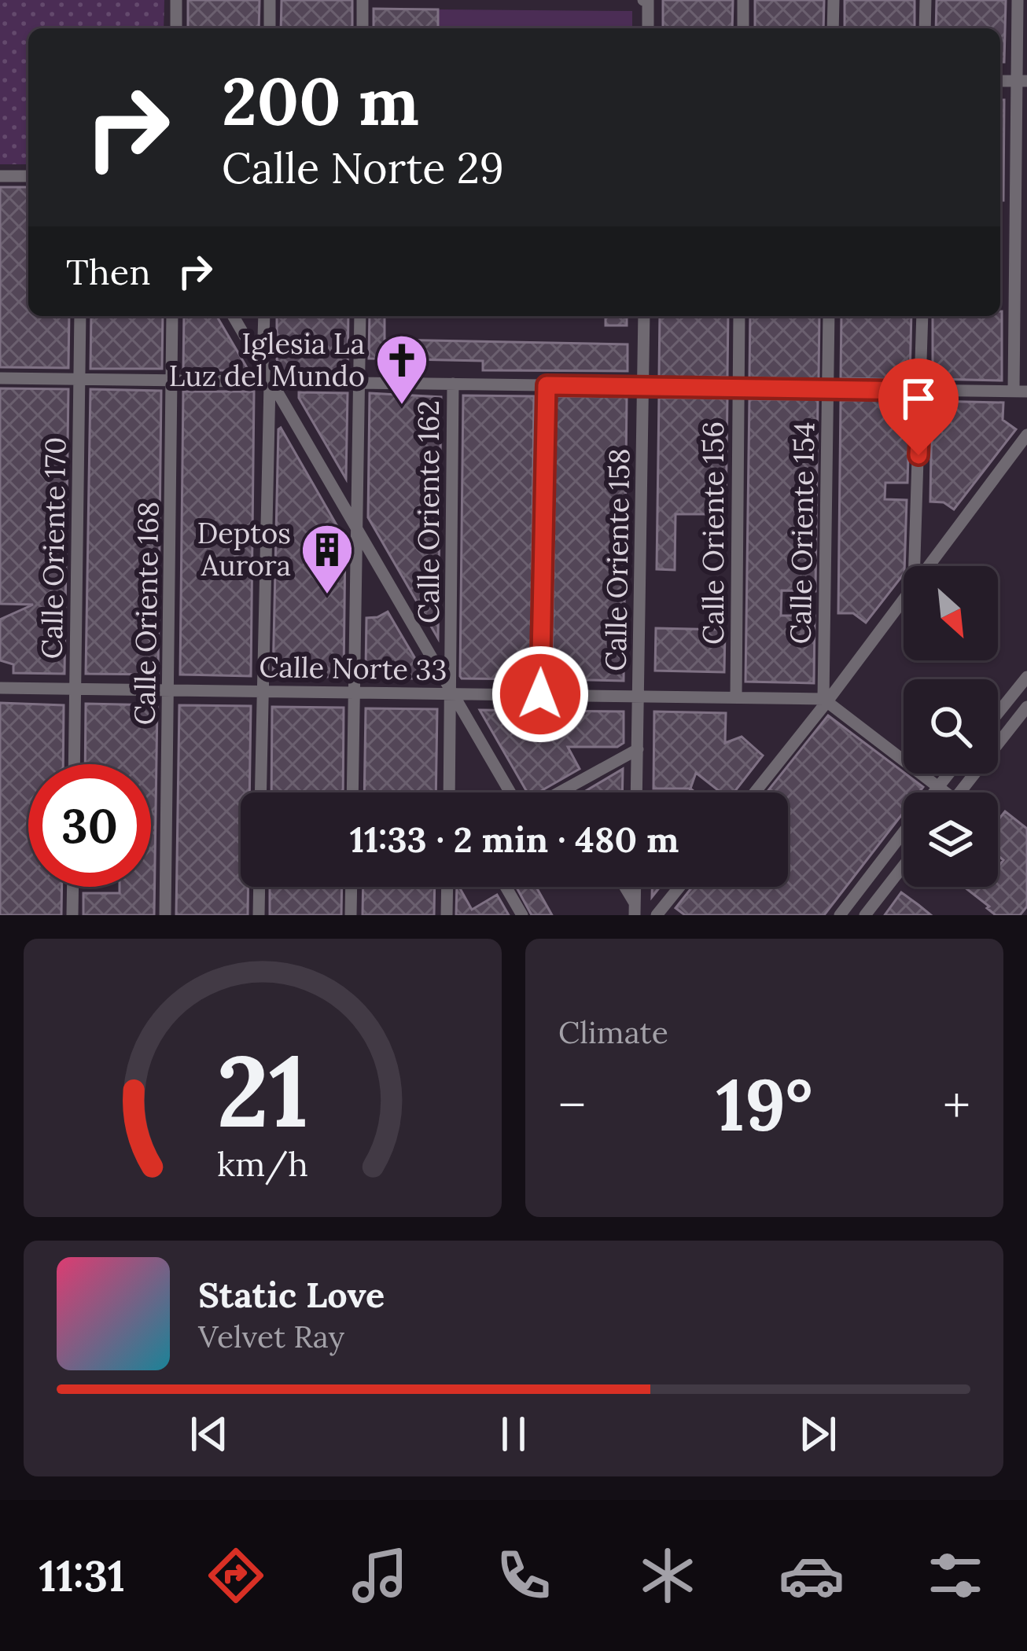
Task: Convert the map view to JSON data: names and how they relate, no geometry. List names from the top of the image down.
{
  "streets": {
    "street": [
      "Calle Oriente 162",
      "Calle Oriente 156",
      "Calle Oriente 154",
      "Calle Oriente 170",
      "Calle Oriente 158",
      "Calle Oriente 168",
      "Calle Norte 33"
    ]
  },
  "crossings": [
    ["Calle Oriente 162", "Calle Norte 33"],
    ["Calle Oriente 156", "Calle Norte 33"],
    ["Calle Oriente 154", "Calle Norte 33"],
    ["Calle Oriente 170", "Calle Norte 33"],
    ["Calle Oriente 158", "Calle Norte 33"],
    ["Calle Oriente 168", "Calle Norte 33"]
  ],
  "places": {
    "church": ["Iglesia La Luz del Mundo"],
    "building": ["Deptos Aurora"]
  },
  "north": "bottom right",
  "page": {
    "turn": ["200 m", "Calle Norte 29"],
    "then": "Then",
    "limit": "30",
    "trip": "11:33 · 2 min · 480 m",
    "tile": "Climate",
    "heat": ["−", "19°", "+"],
    "song": ["Static Love", "Velvet Ray"],
    "tabs": "11:31",
    "gauge": ["21", "km/h"]
  }
}
